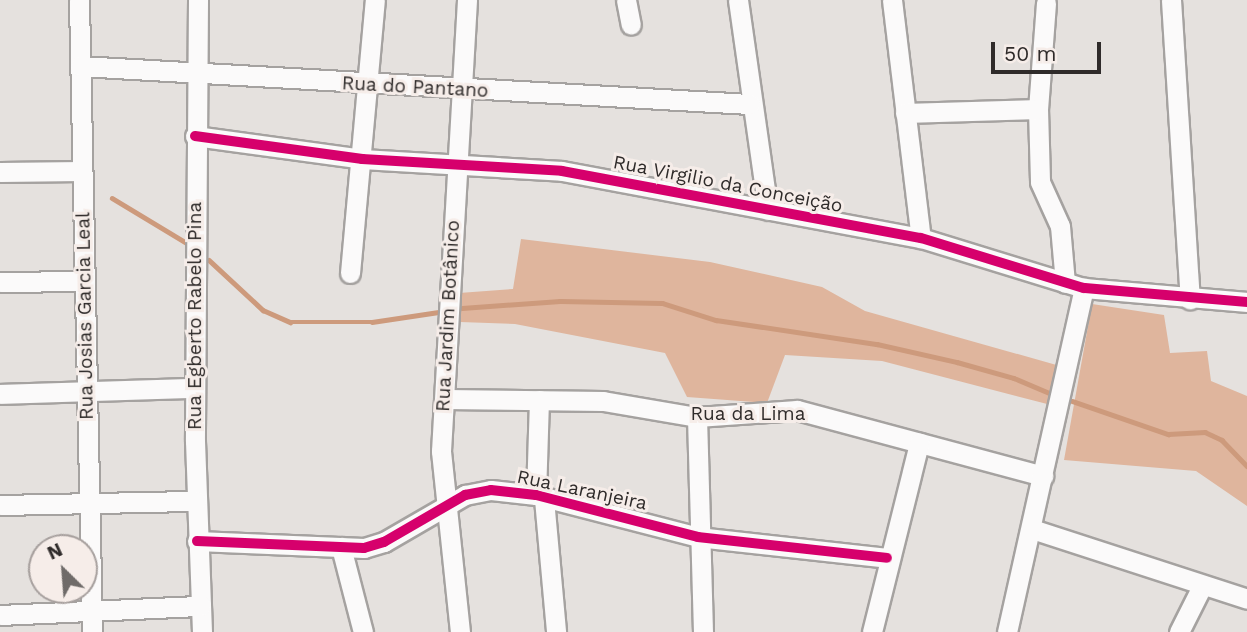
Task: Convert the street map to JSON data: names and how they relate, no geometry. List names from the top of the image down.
{
  "streets": {
    "street": [
      "Rua do Pantano",
      "Rua Virgilio da Conceição",
      "Rua Josias Garcia Leal",
      "Rua Egberto Rabelo Pina",
      "Rua Jardim Botânico",
      "Rua da Lima",
      "Rua Laranjeira"
    ]
  },
  "crossings": [
    ["Rua do Pantano", "Rua Josias Garcia Leal"],
    ["Rua do Pantano", "Rua Egberto Rabelo Pina"],
    ["Rua do Pantano", "Rua Jardim Botânico"],
    ["Rua Virgilio da Conceição", "Rua Egberto Rabelo Pina"],
    ["Rua Virgilio da Conceição", "Rua Jardim Botânico"],
    ["Rua Egberto Rabelo Pina", "Rua Laranjeira"],
    ["Rua Jardim Botânico", "Rua da Lima"],
    ["Rua Jardim Botânico", "Rua Laranjeira"]
  ],
  "scale_bar": "50 m",
  "north": "top left"
}
